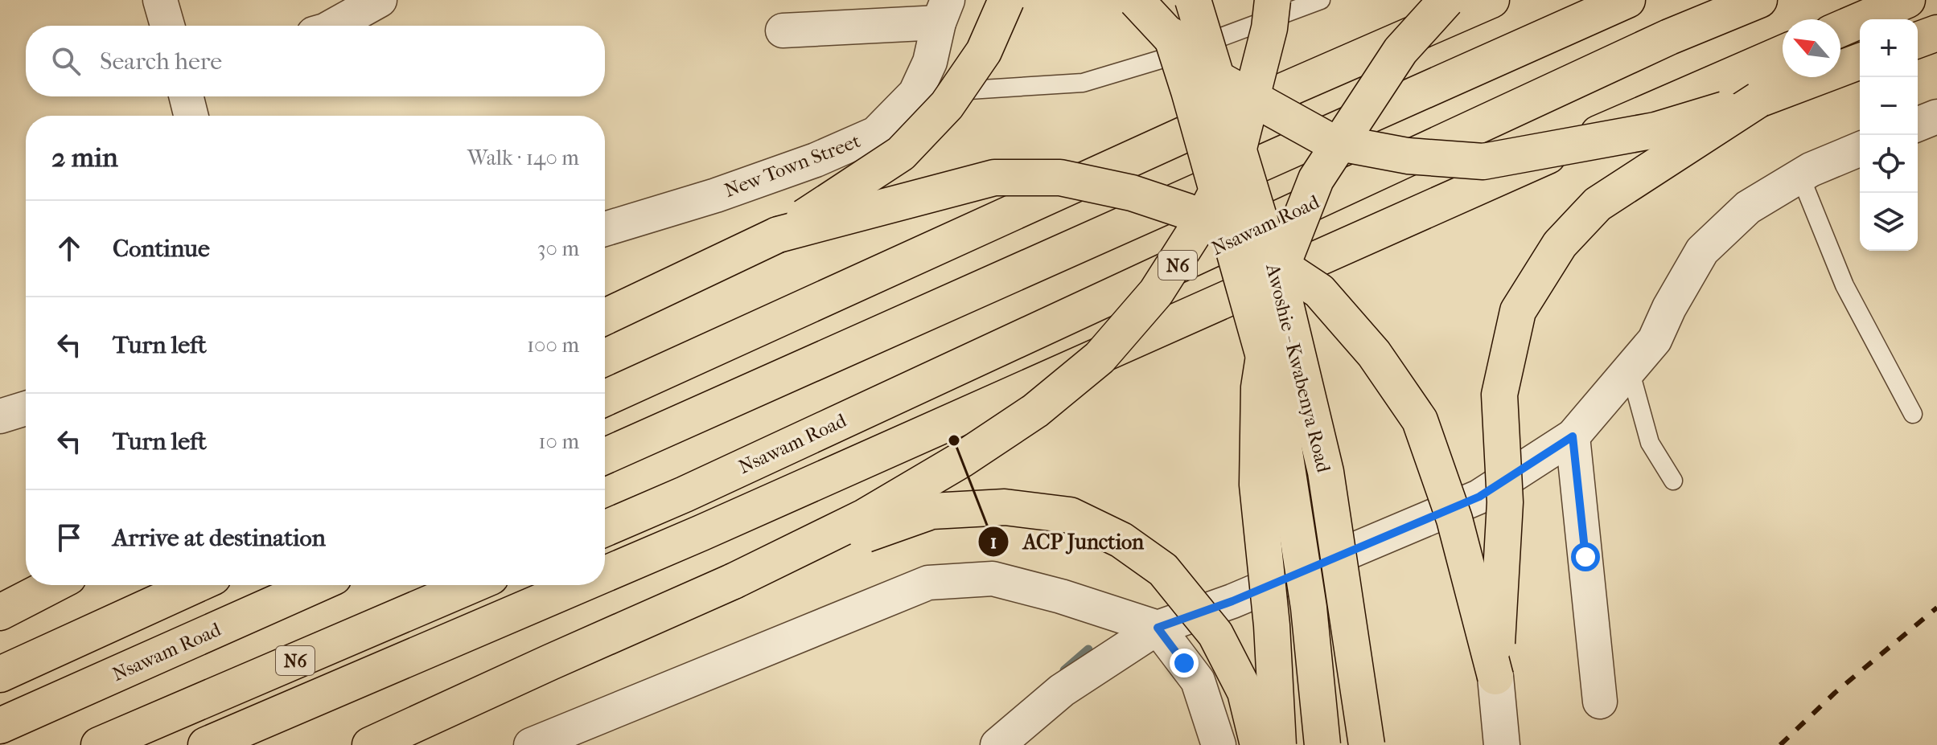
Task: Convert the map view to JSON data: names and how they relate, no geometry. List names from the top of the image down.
{
  "streets": {
    "main road": ["Nsawam Road", "N6", "Awoshie - Kwabenya Road"],
    "street": ["New Town Street"]
  },
  "places": ["ACP Junction"],
  "north": "top left",
  "page": {
    "map_buttons": ["+", "−"],
    "search": "Search here",
    "heading": ["2 min", "Walk · 140 m"],
    "list": [
      ["Continue", "30 m"],
      ["Turn left", "100 m"],
      ["Turn left", "10 m"],
      "Arrive at destination"
    ]
  }
}
